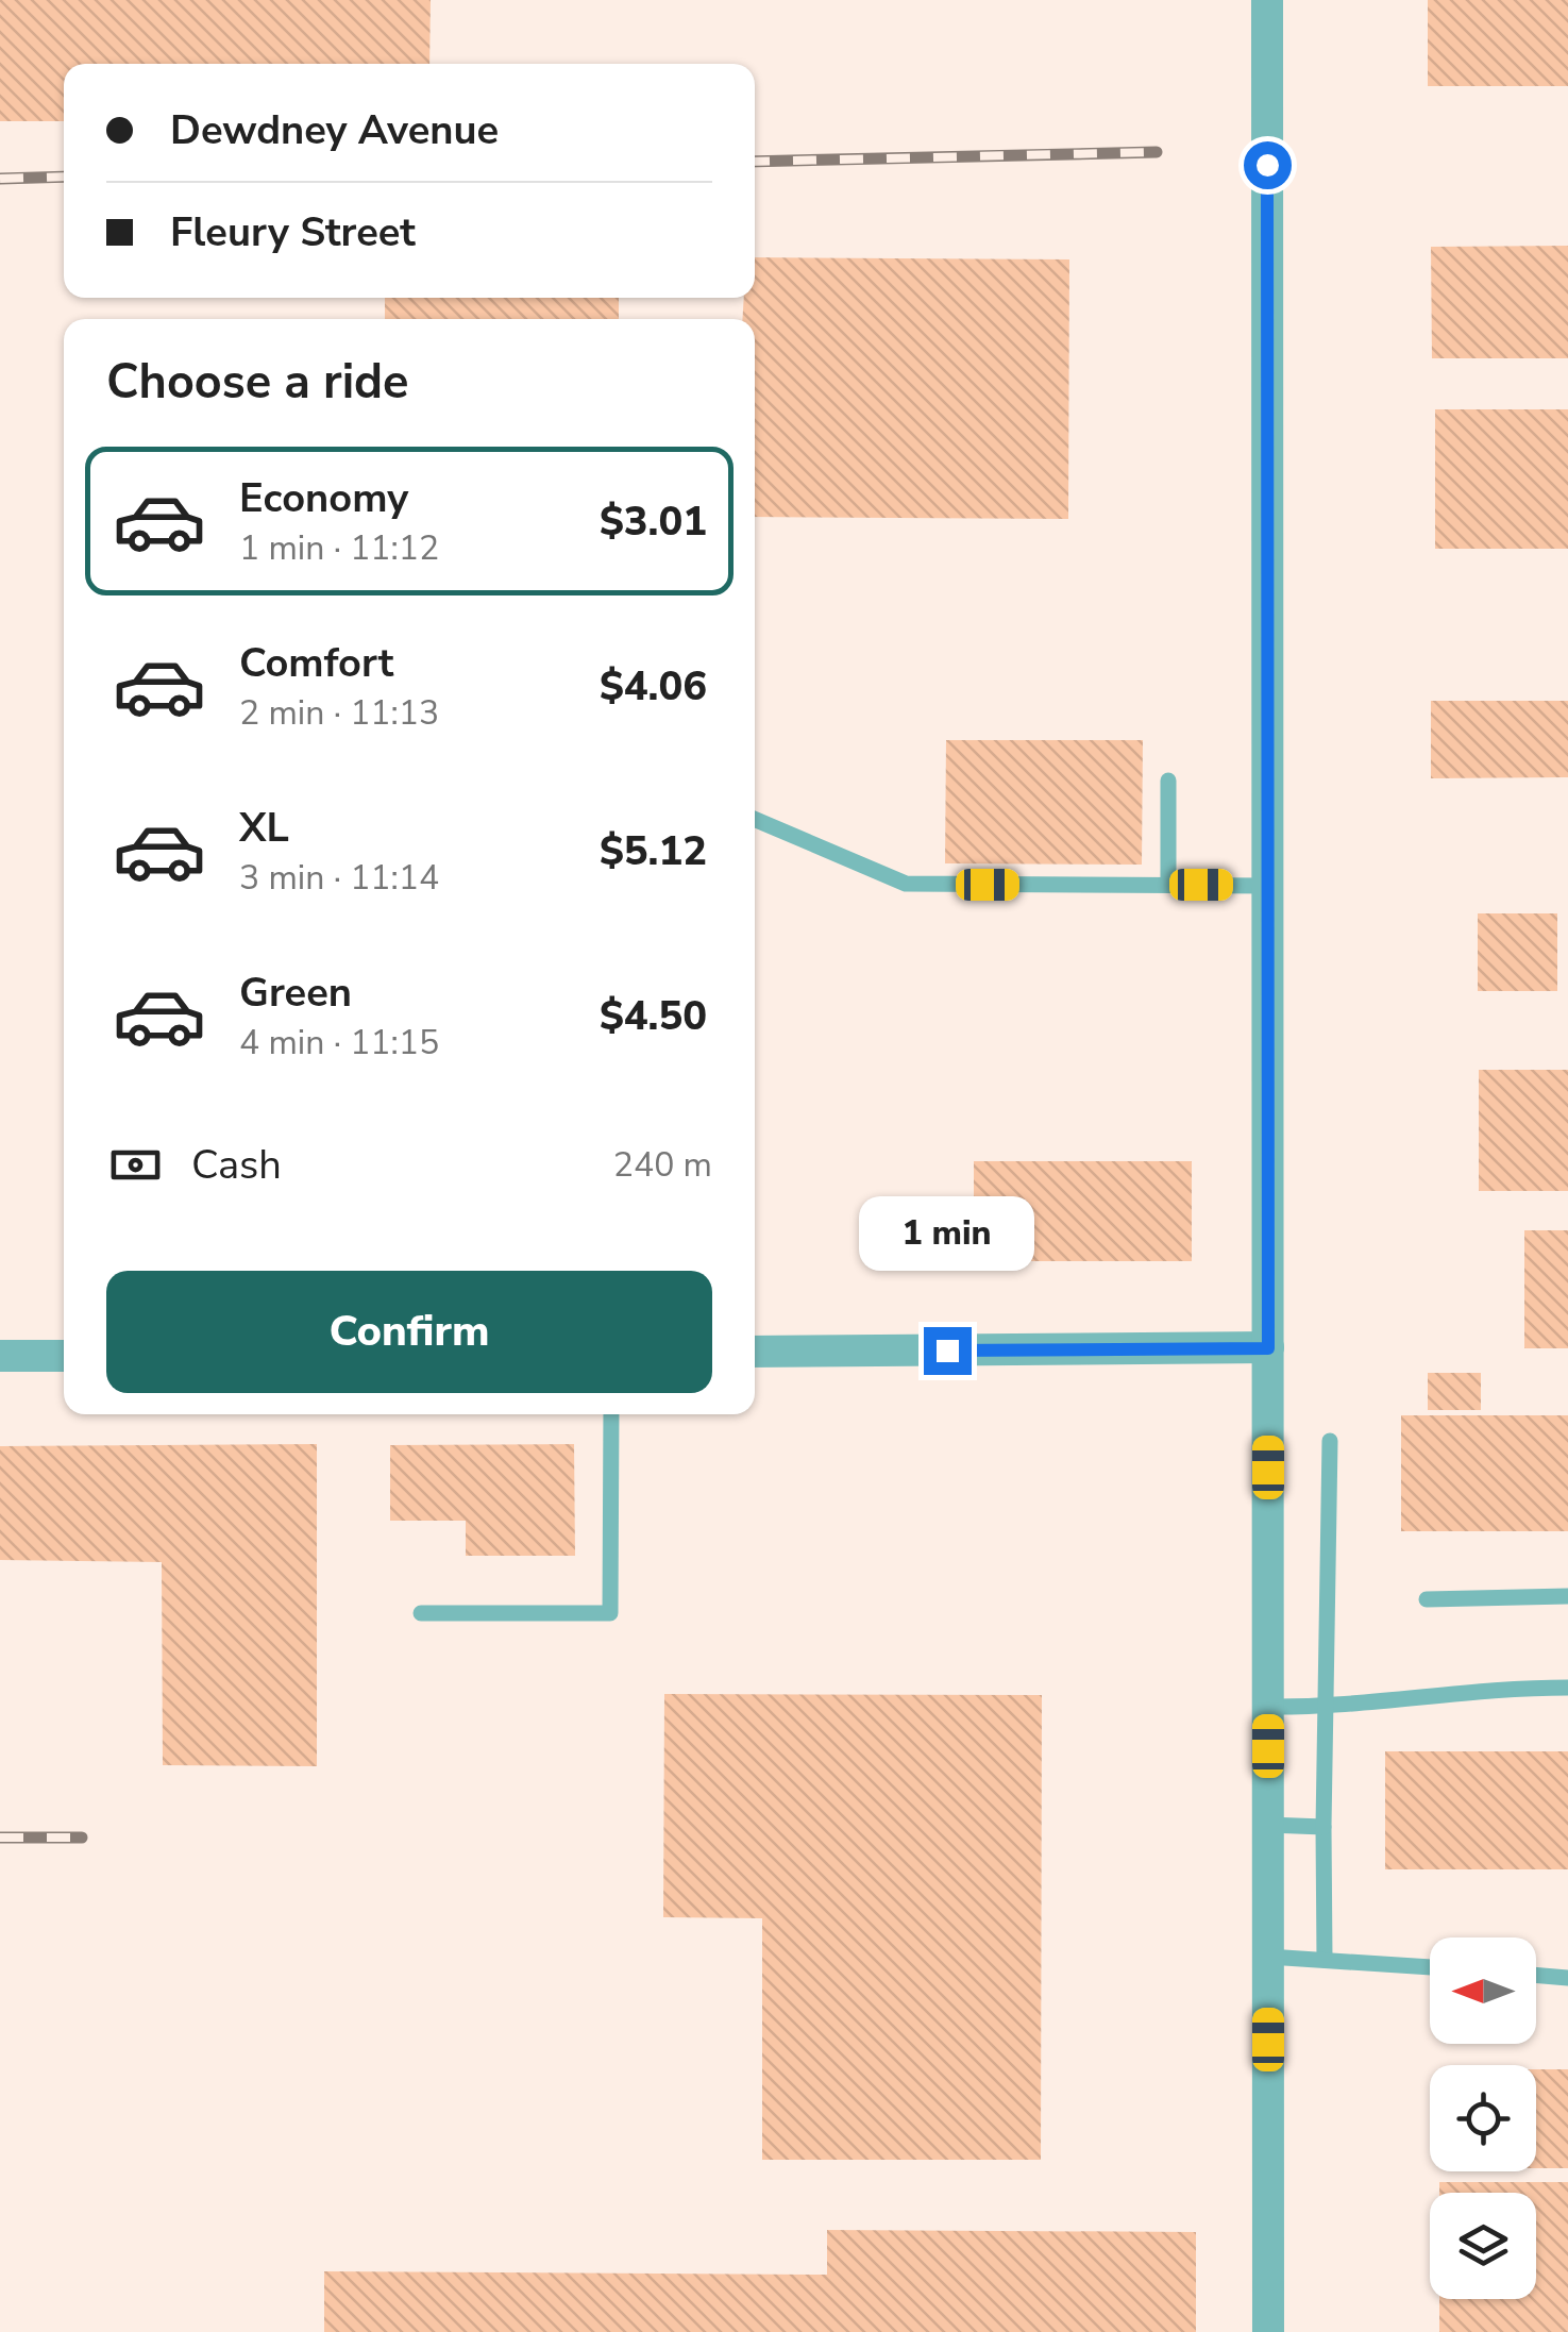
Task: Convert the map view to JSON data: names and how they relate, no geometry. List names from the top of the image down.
{
  "north": "left",
  "page": {
    "banner": ["Dewdney Avenue", "Fleury Street"],
    "heading": "Choose a ride",
    "list": [
      {
        "name": "Economy",
        "note": "1 min · 11:12",
        "value": "$3.01"
      },
      {
        "name": "Comfort",
        "note": "2 min · 11:13",
        "value": "$4.06"
      },
      {
        "name": "XL",
        "note": "3 min · 11:14",
        "value": "$5.12"
      },
      {
        "name": "Green",
        "note": "4 min · 11:15",
        "value": "$4.50"
      }
    ],
    "pay": ["Cash", "240 m"],
    "bubble": "1 min",
    "buttons": "Confirm"
  }
}
